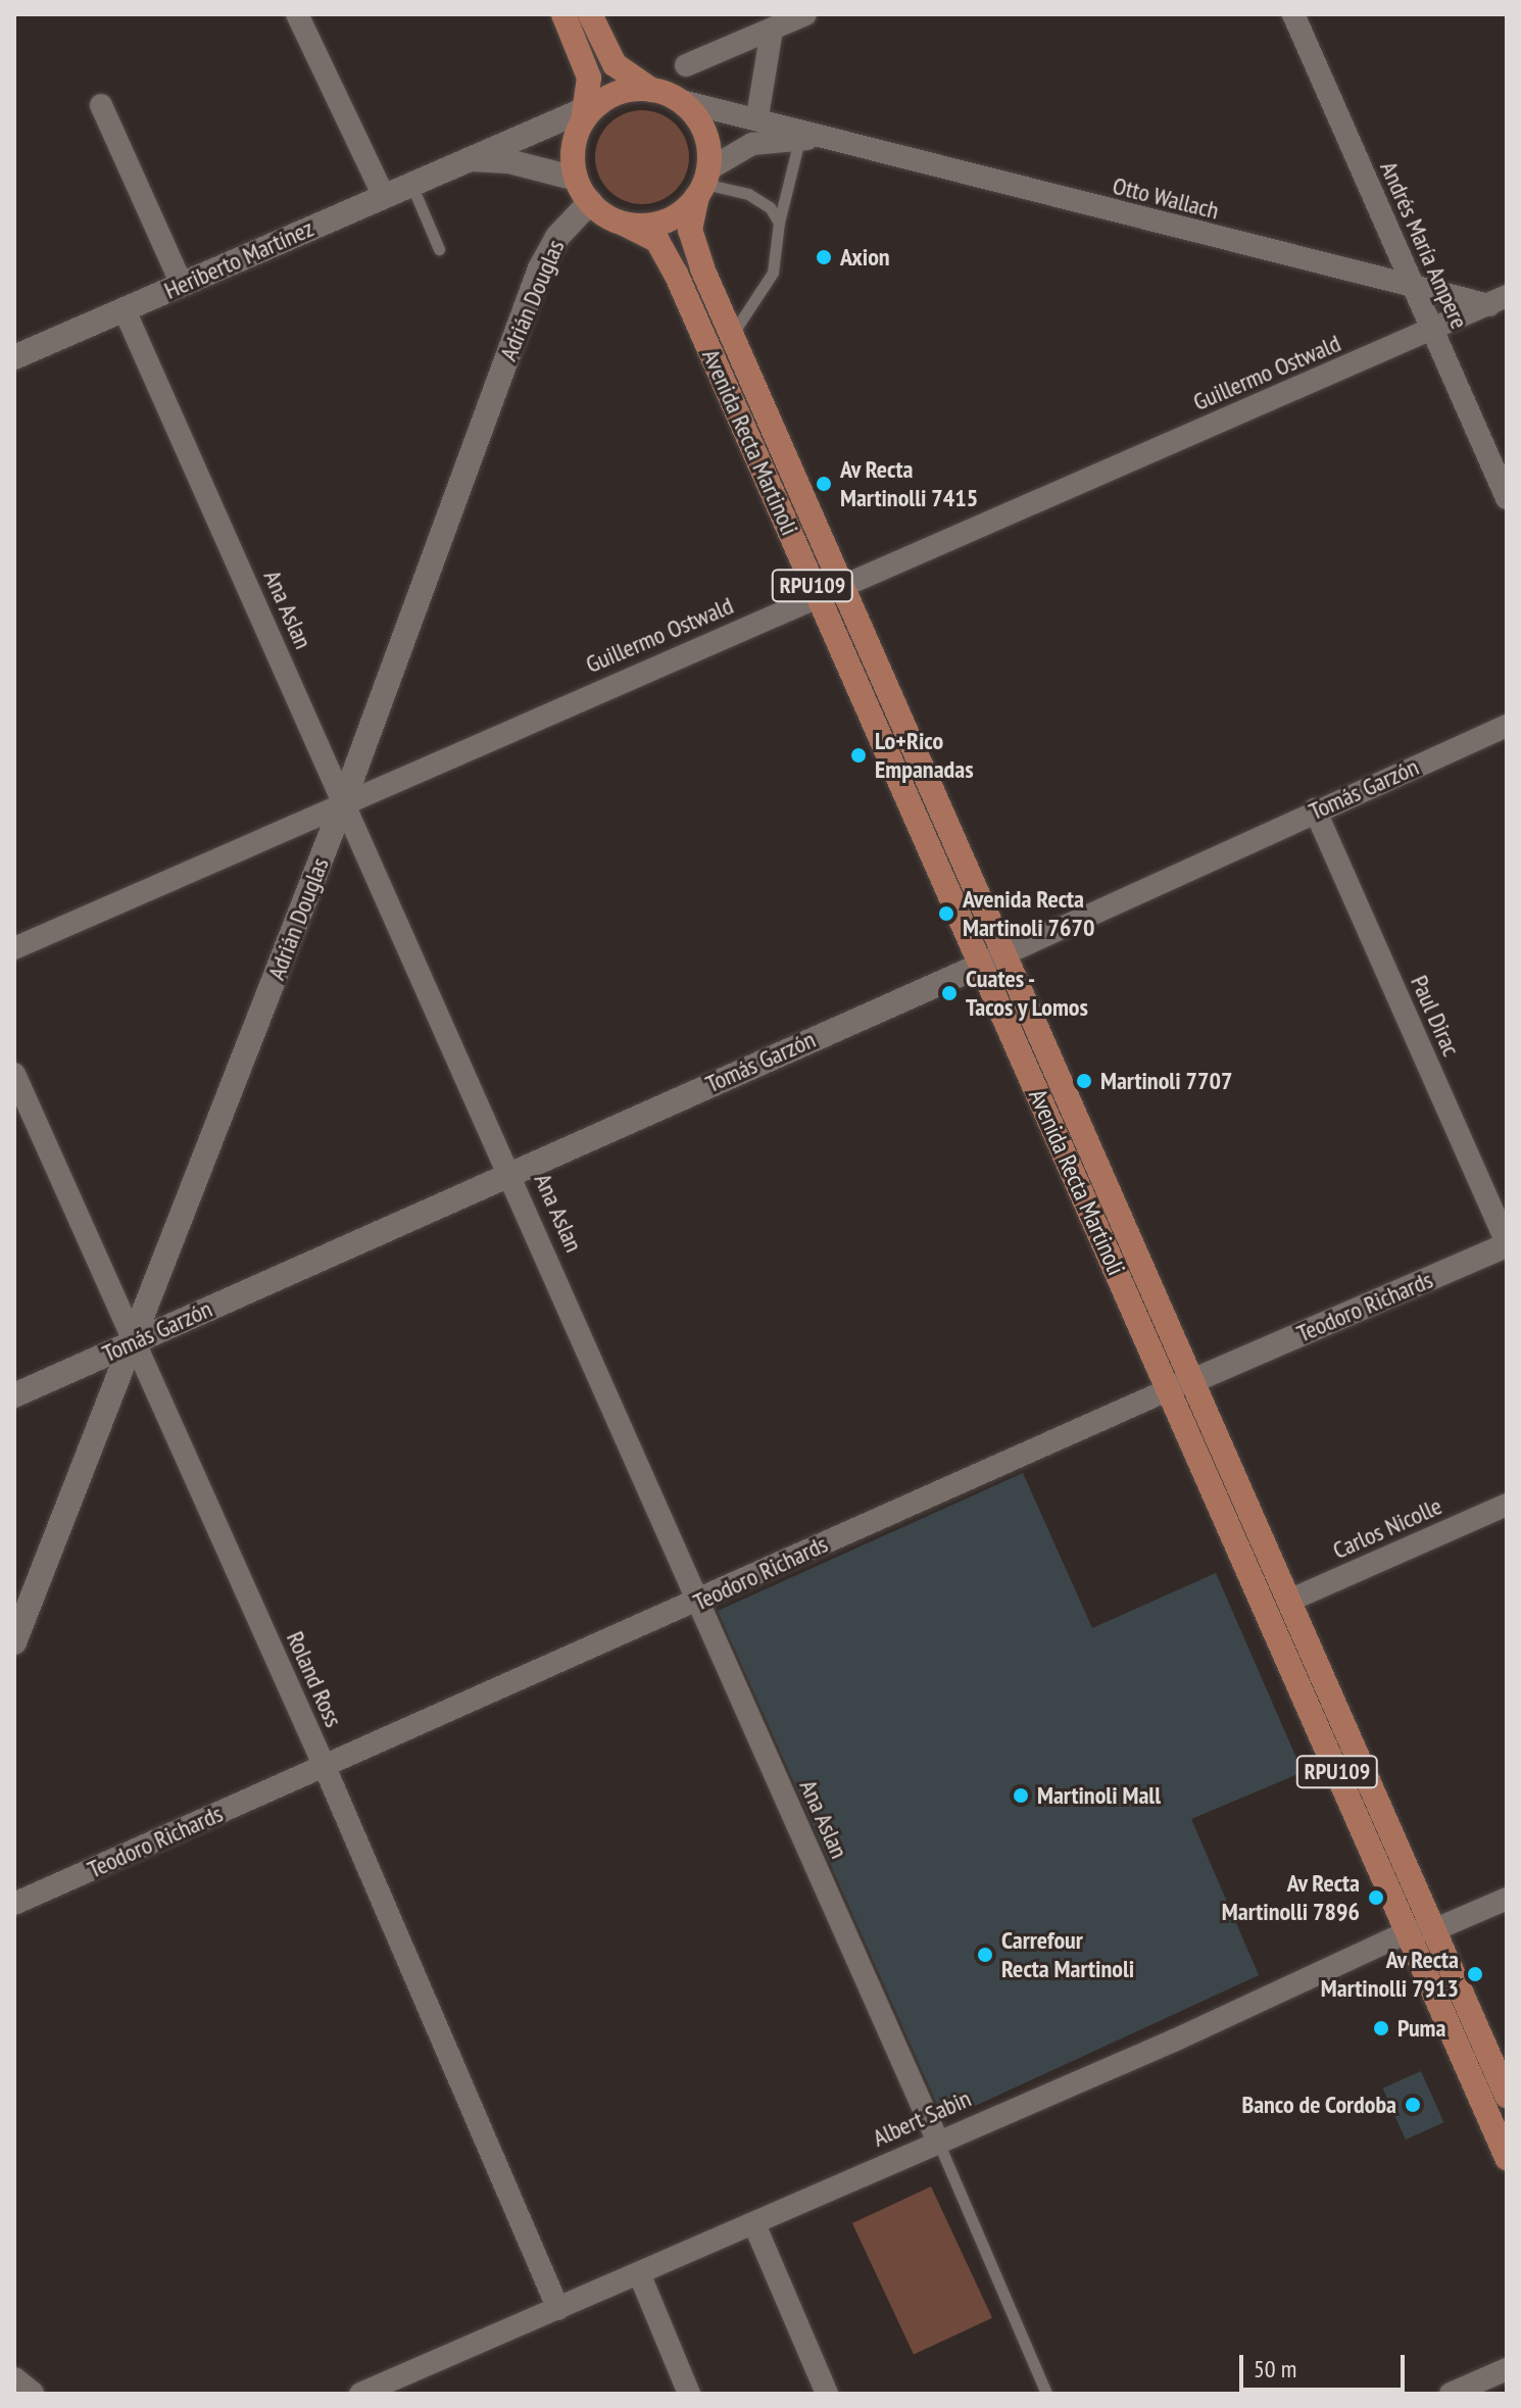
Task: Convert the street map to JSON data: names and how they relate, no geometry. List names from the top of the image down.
{
  "streets": {
    "main road": ["Avenida Recta Martinoli", "RPU109"],
    "street": [
      "Otto Wallach",
      "Andrés María Ampere",
      "Heriberto Martínez",
      "Adrián Douglas",
      "Guillermo Ostwald",
      "Ana Aslan",
      "Tomás Garzón",
      "Paul Dirac",
      "Teodoro Richards",
      "Carlos Nicolle",
      "Roland Ross",
      "Albert Sabin"
    ]
  },
  "crossings": [
    ["Otto Wallach", "Andrés María Ampere"],
    ["Otto Wallach", "Heriberto Martínez"],
    ["Otto Wallach", "Adrián Douglas"],
    ["Otto Wallach", "Guillermo Ostwald"],
    ["Otto Wallach", "Avenida Recta Martinoli"],
    ["Otto Wallach", "RPU109"],
    ["Andrés María Ampere", "Guillermo Ostwald"],
    ["Heriberto Martínez", "Adrián Douglas"],
    ["Heriberto Martínez", "Avenida Recta Martinoli"],
    ["Heriberto Martínez", "RPU109"],
    ["Heriberto Martínez", "Ana Aslan"],
    ["Adrián Douglas", "Guillermo Ostwald"],
    ["Adrián Douglas", "Avenida Recta Martinoli"],
    ["Adrián Douglas", "RPU109"],
    ["Adrián Douglas", "Ana Aslan"],
    ["Adrián Douglas", "Tomás Garzón"],
    ["Adrián Douglas", "Roland Ross"],
    ["Guillermo Ostwald", "Avenida Recta Martinoli"],
    ["Guillermo Ostwald", "Ana Aslan"],
    ["Avenida Recta Martinoli", "RPU109"],
    ["Avenida Recta Martinoli", "Tomás Garzón"],
    ["Avenida Recta Martinoli", "Teodoro Richards"],
    ["Avenida Recta Martinoli", "Carlos Nicolle"],
    ["Avenida Recta Martinoli", "Albert Sabin"],
    ["Ana Aslan", "Tomás Garzón"],
    ["Ana Aslan", "Teodoro Richards"],
    ["Ana Aslan", "Albert Sabin"],
    ["Tomás Garzón", "Paul Dirac"],
    ["Tomás Garzón", "Roland Ross"],
    ["Paul Dirac", "Teodoro Richards"],
    ["Teodoro Richards", "Roland Ross"],
    ["Roland Ross", "Albert Sabin"]
  ],
  "places": [
    "Axion",
    "Av Recta Martinolli 7415",
    "Lo+Rico Empanadas",
    "Avenida Recta Martinoli 7670",
    "Cuates - Tacos y Lomos",
    "Martinoli 7707",
    "Martinoli Mall",
    "Av Recta Martinolli 7896",
    "Carrefour Recta Martinoli",
    "Av Recta Martinolli 7913",
    "Puma",
    "Banco de Cordoba"
  ],
  "scale_bar": "50 m"
}
